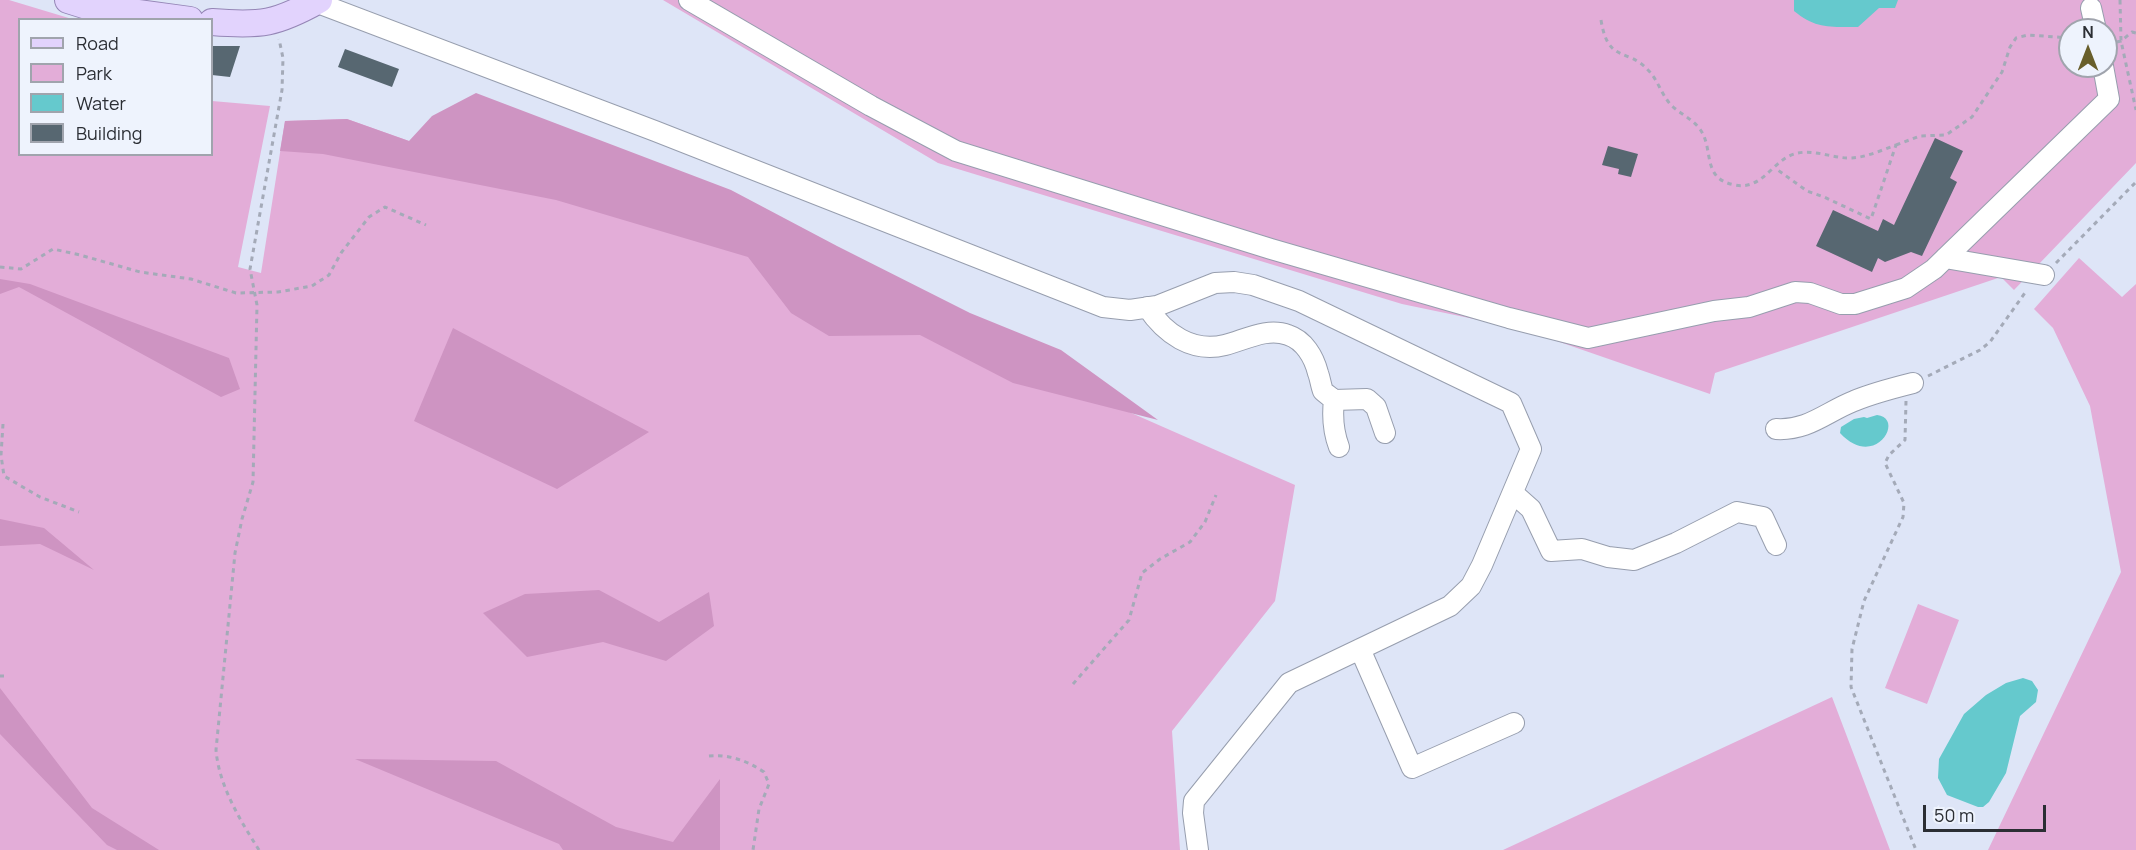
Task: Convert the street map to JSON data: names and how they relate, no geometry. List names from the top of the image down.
{
  "legend": [
    "Road",
    "Park",
    "Water",
    "Building"
  ],
  "scale_bar": "50 m",
  "north": "top"
}
